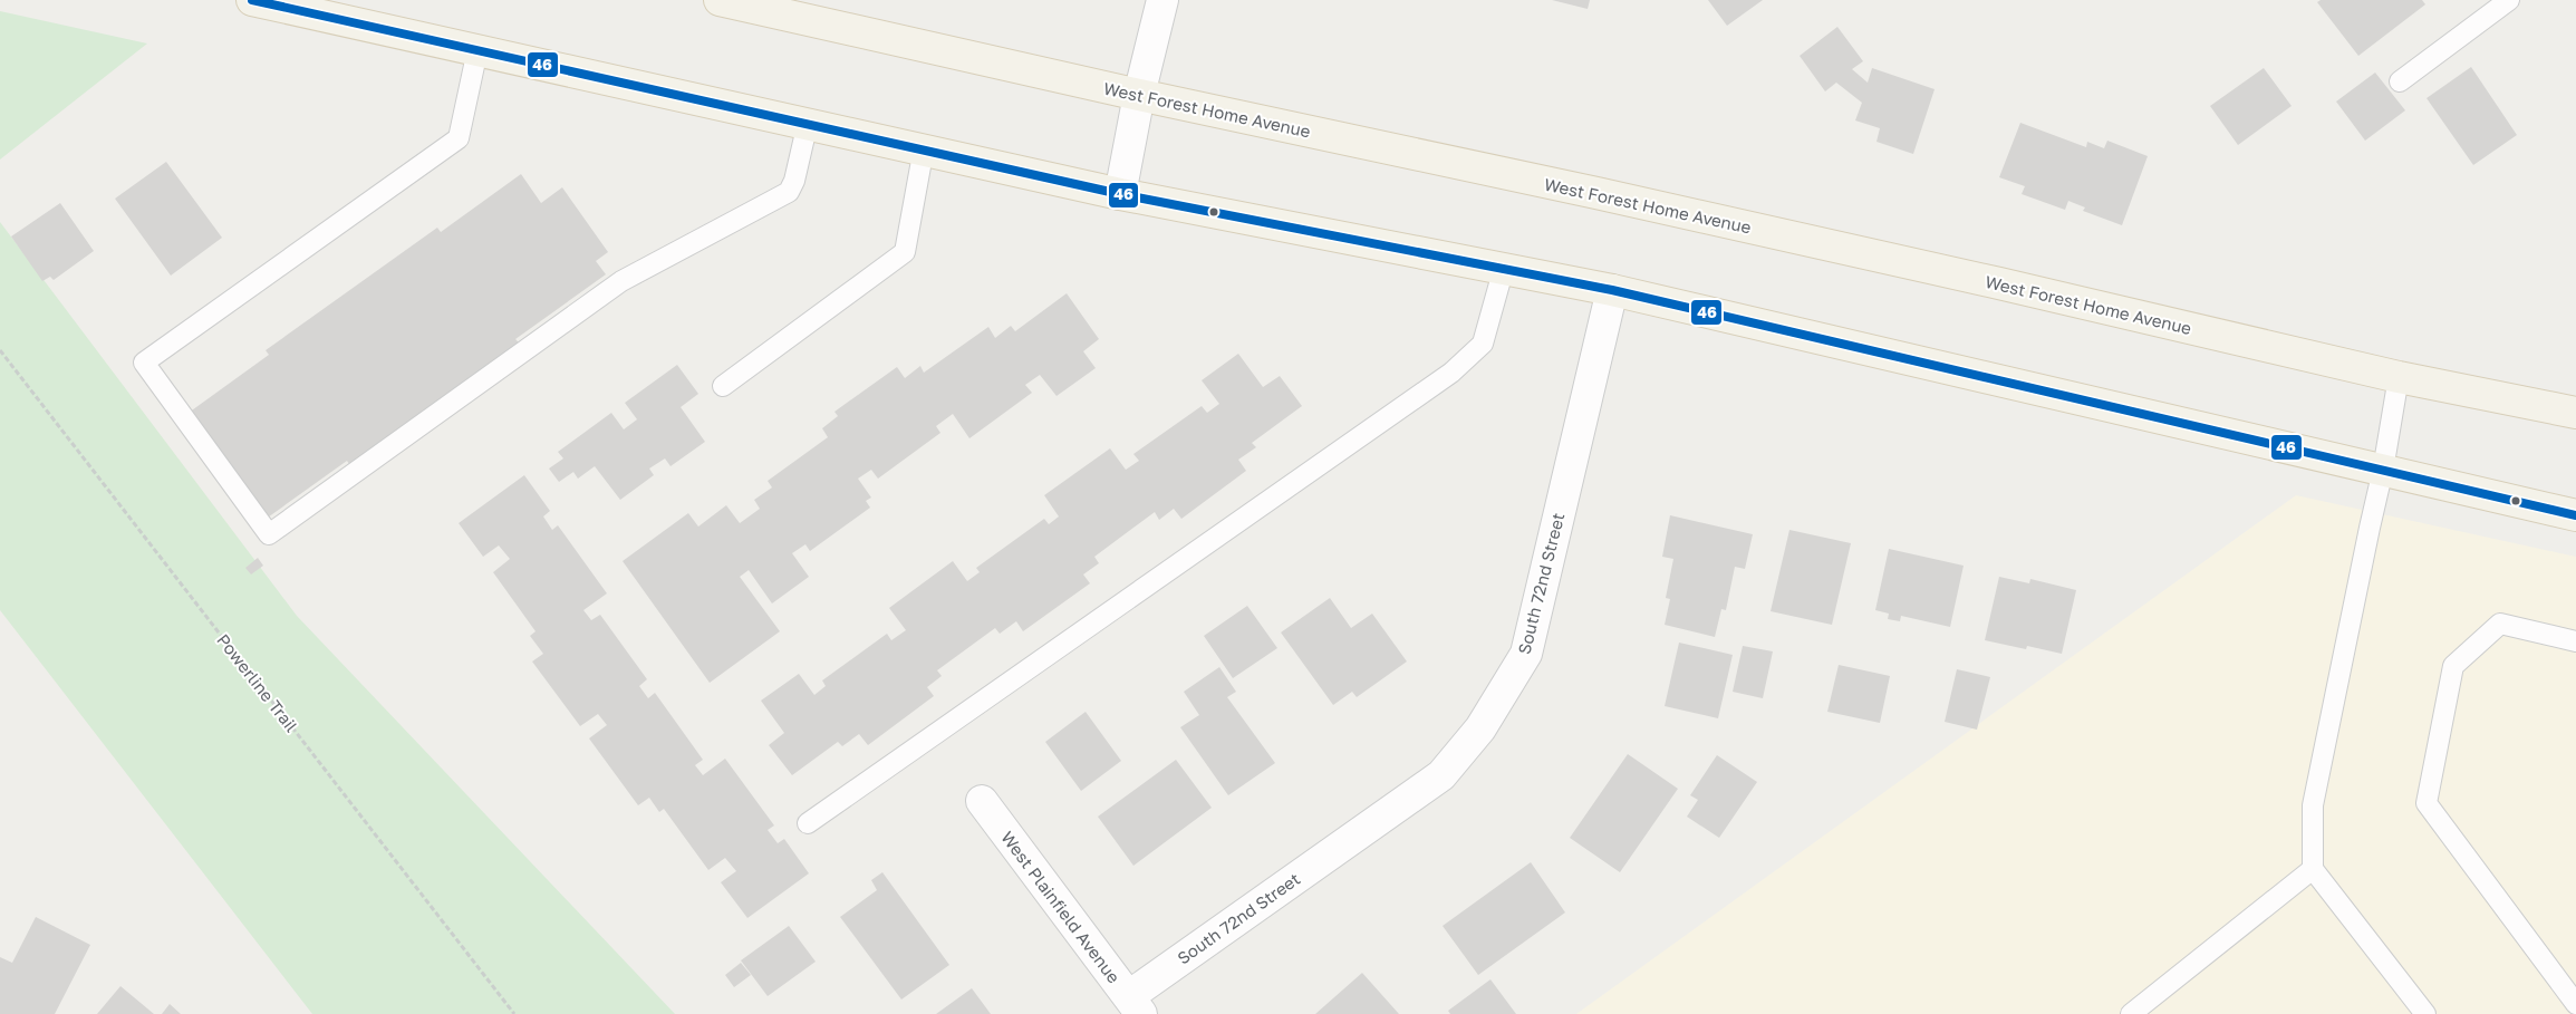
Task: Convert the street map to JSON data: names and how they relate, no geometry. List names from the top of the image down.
{
  "streets": {
    "main road": ["West Forest Home Avenue"],
    "street": ["South 72nd Street", "West Plainfield Avenue"],
    "path": ["Powerline Trail"]
  },
  "crossings": [
    ["South 72nd Street", "West Plainfield Avenue"]
  ],
  "lines": ["transit line 46"]
}
